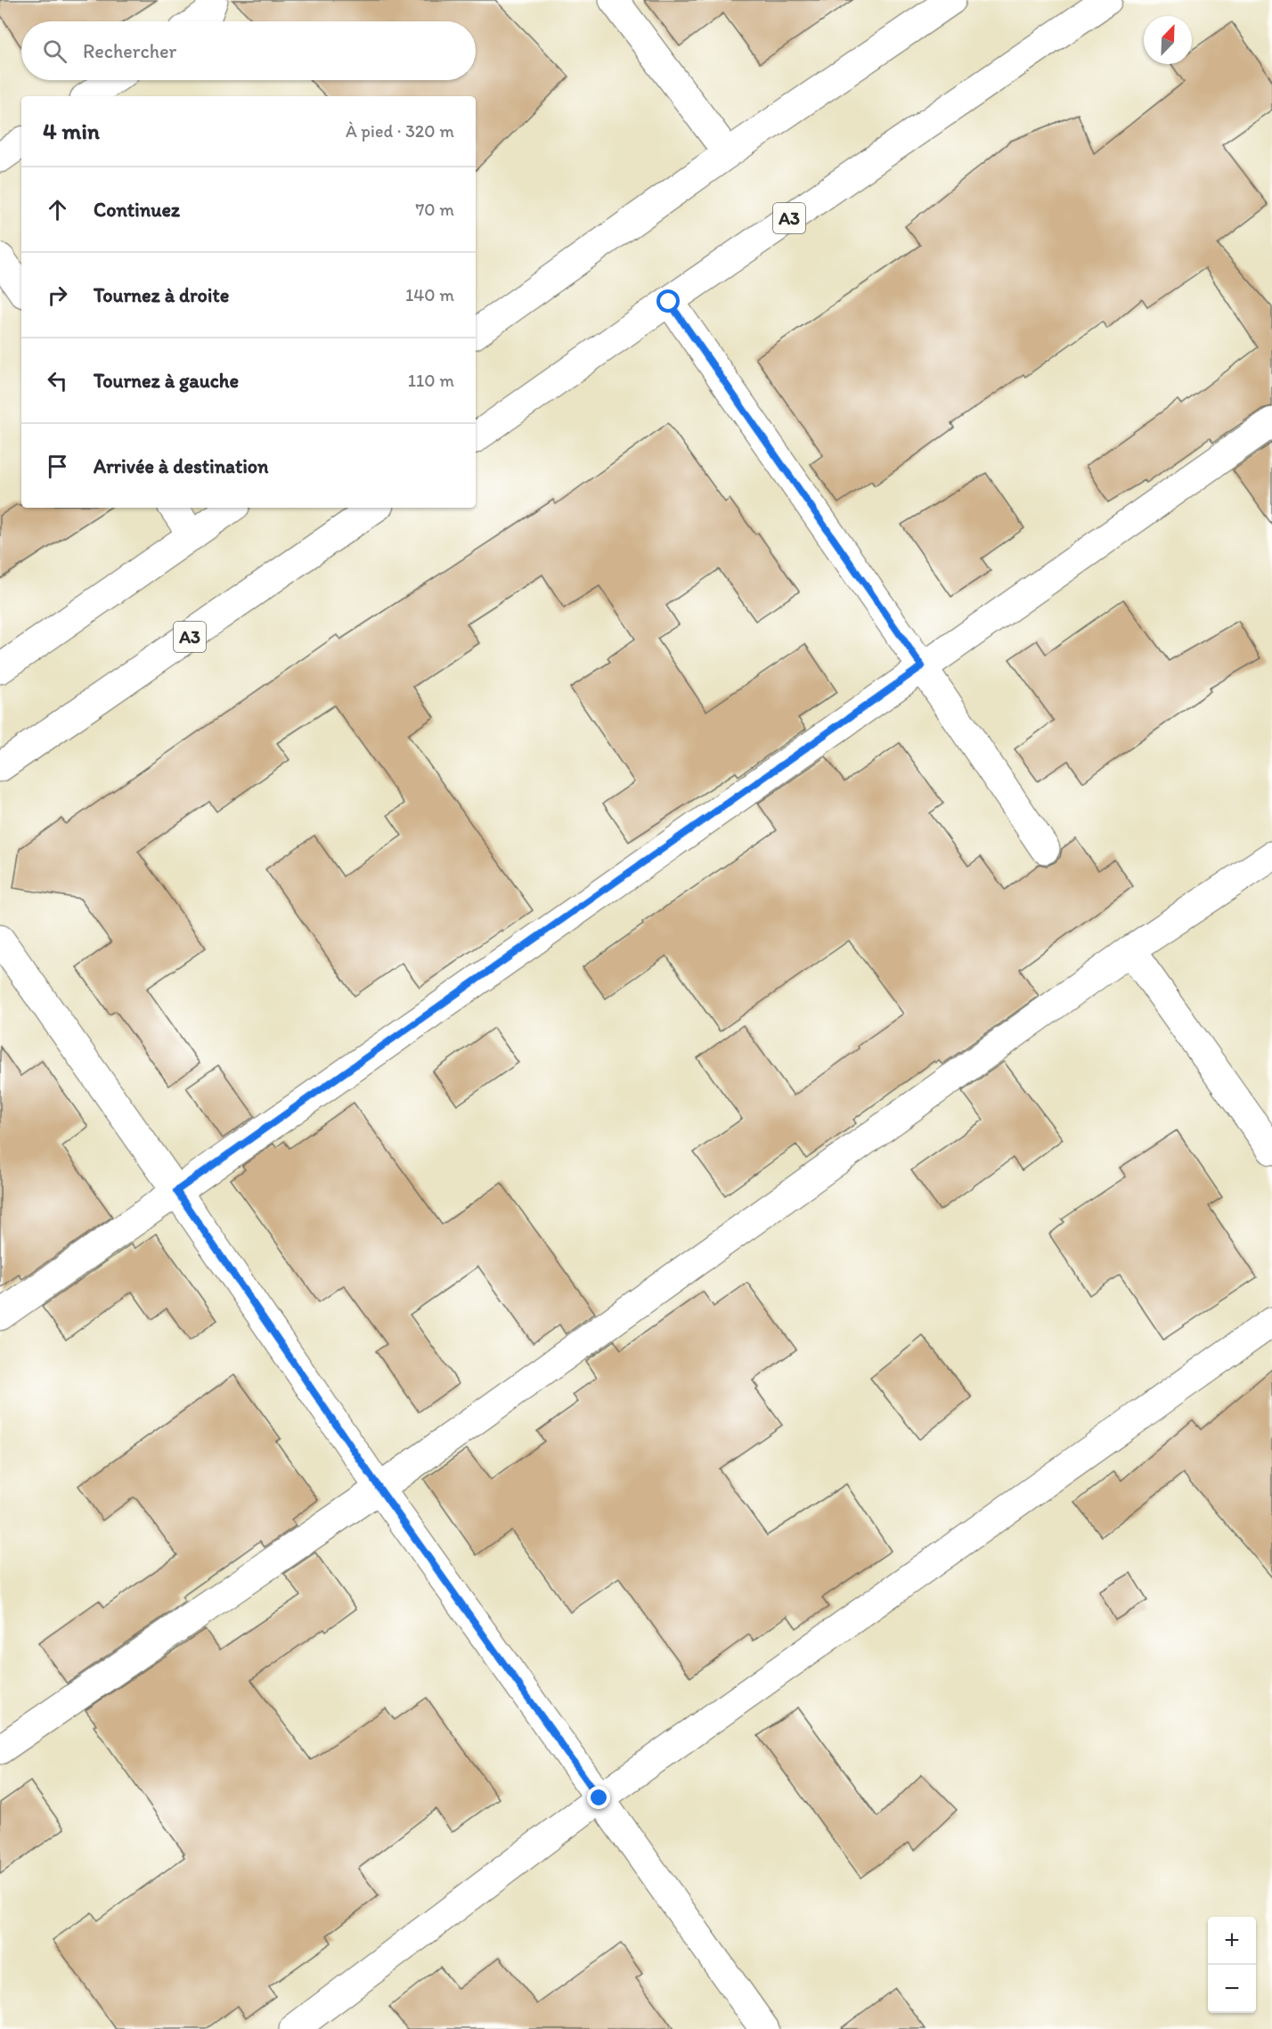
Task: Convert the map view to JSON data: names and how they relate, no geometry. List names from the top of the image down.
{
  "streets": {
    "main road": ["A3"]
  },
  "north": "top right",
  "page": {
    "search": "Rechercher",
    "heading": ["4 min", "À pied · 320 m"],
    "list": [
      ["Continuez", "70 m"],
      ["Tournez à droite", "140 m"],
      ["Tournez à gauche", "110 m"],
      "Arrivée à destination"
    ],
    "map_buttons": ["+", "−"]
  }
}
